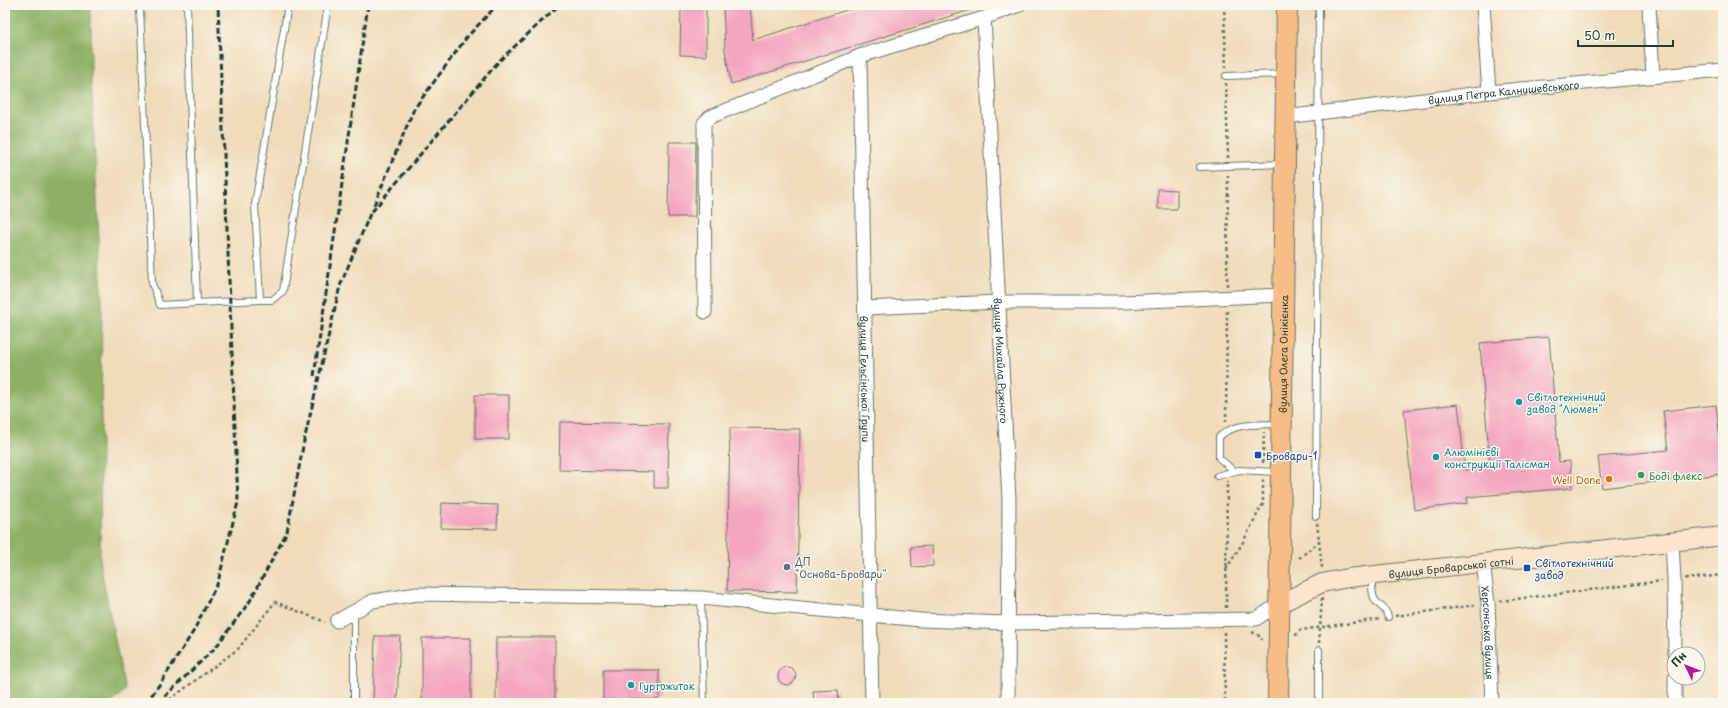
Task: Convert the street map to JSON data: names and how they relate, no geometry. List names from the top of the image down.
{
  "streets": {
    "main road": ["вулиця Олега Онікієнка"],
    "street": [
      "вулиця Петра Калнишевського",
      "вулиця Михайла Ружного",
      "вулиця Гельсінської Групи",
      "вулиця Броварської сотні",
      "Херсонська вулиця"
    ]
  },
  "crossings": [
    ["вулиця Петра Калнишевського", "вулиця Олега Онікієнка"],
    ["вулиця Олега Онікієнка", "вулиця Броварської сотні"],
    ["вулиця Броварської сотні", "Херсонська вулиця"]
  ],
  "places": {
    "other": [
      "Світлотехнічний завод \"Люмен\"",
      "Алюмінієві конструкції Талісман",
      "Боді флекс",
      "Well Done",
      "ДП \"Основа-Бровари\"",
      "Гуртожиток"
    ],
    "transit": ["Бровари-1", "Світлотехнічний завод"]
  },
  "scale_bar": "50 m",
  "north": "top left"
}
